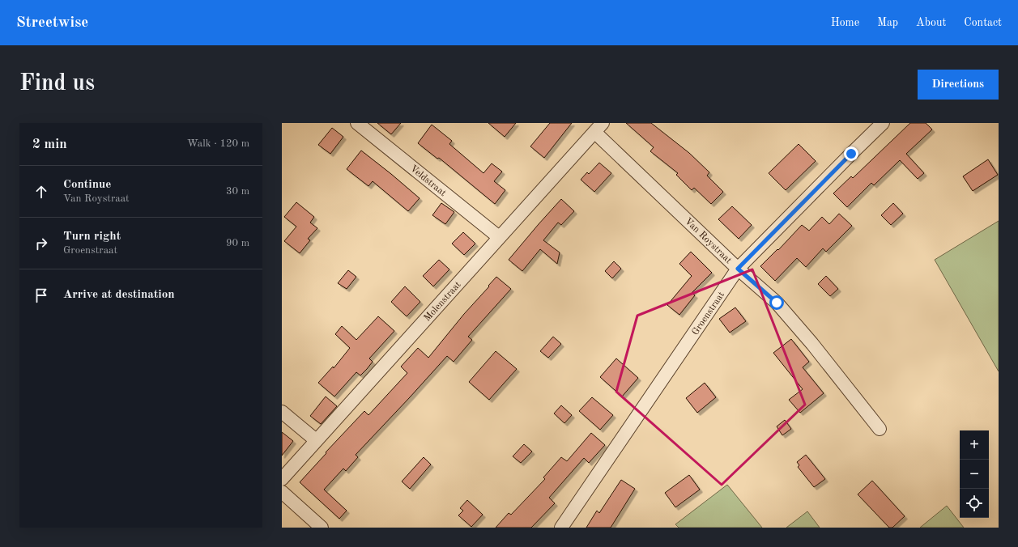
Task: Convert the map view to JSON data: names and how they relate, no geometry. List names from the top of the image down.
{
  "streets": {
    "street": [
      "Veldstraat",
      "Van Roystraat",
      "Molenstraat",
      "Groenstraat"
    ]
  },
  "crossings": [
    ["Veldstraat", "Molenstraat"],
    ["Van Roystraat", "Molenstraat"],
    ["Van Roystraat", "Groenstraat"]
  ],
  "page": {
    "header": "Streetwise",
    "nav": [
      "Home",
      "Map",
      "About",
      "Contact"
    ],
    "buttons": "Directions",
    "title": "Find us",
    "heading": ["2 min", "Walk · 120 m"],
    "list": [
      ["Continue", "Van Roystraat", "30 m"],
      ["Turn right", "Groenstraat", "90 m"],
      "Arrive at destination"
    ],
    "map_buttons": ["+", "−"]
  }
}
